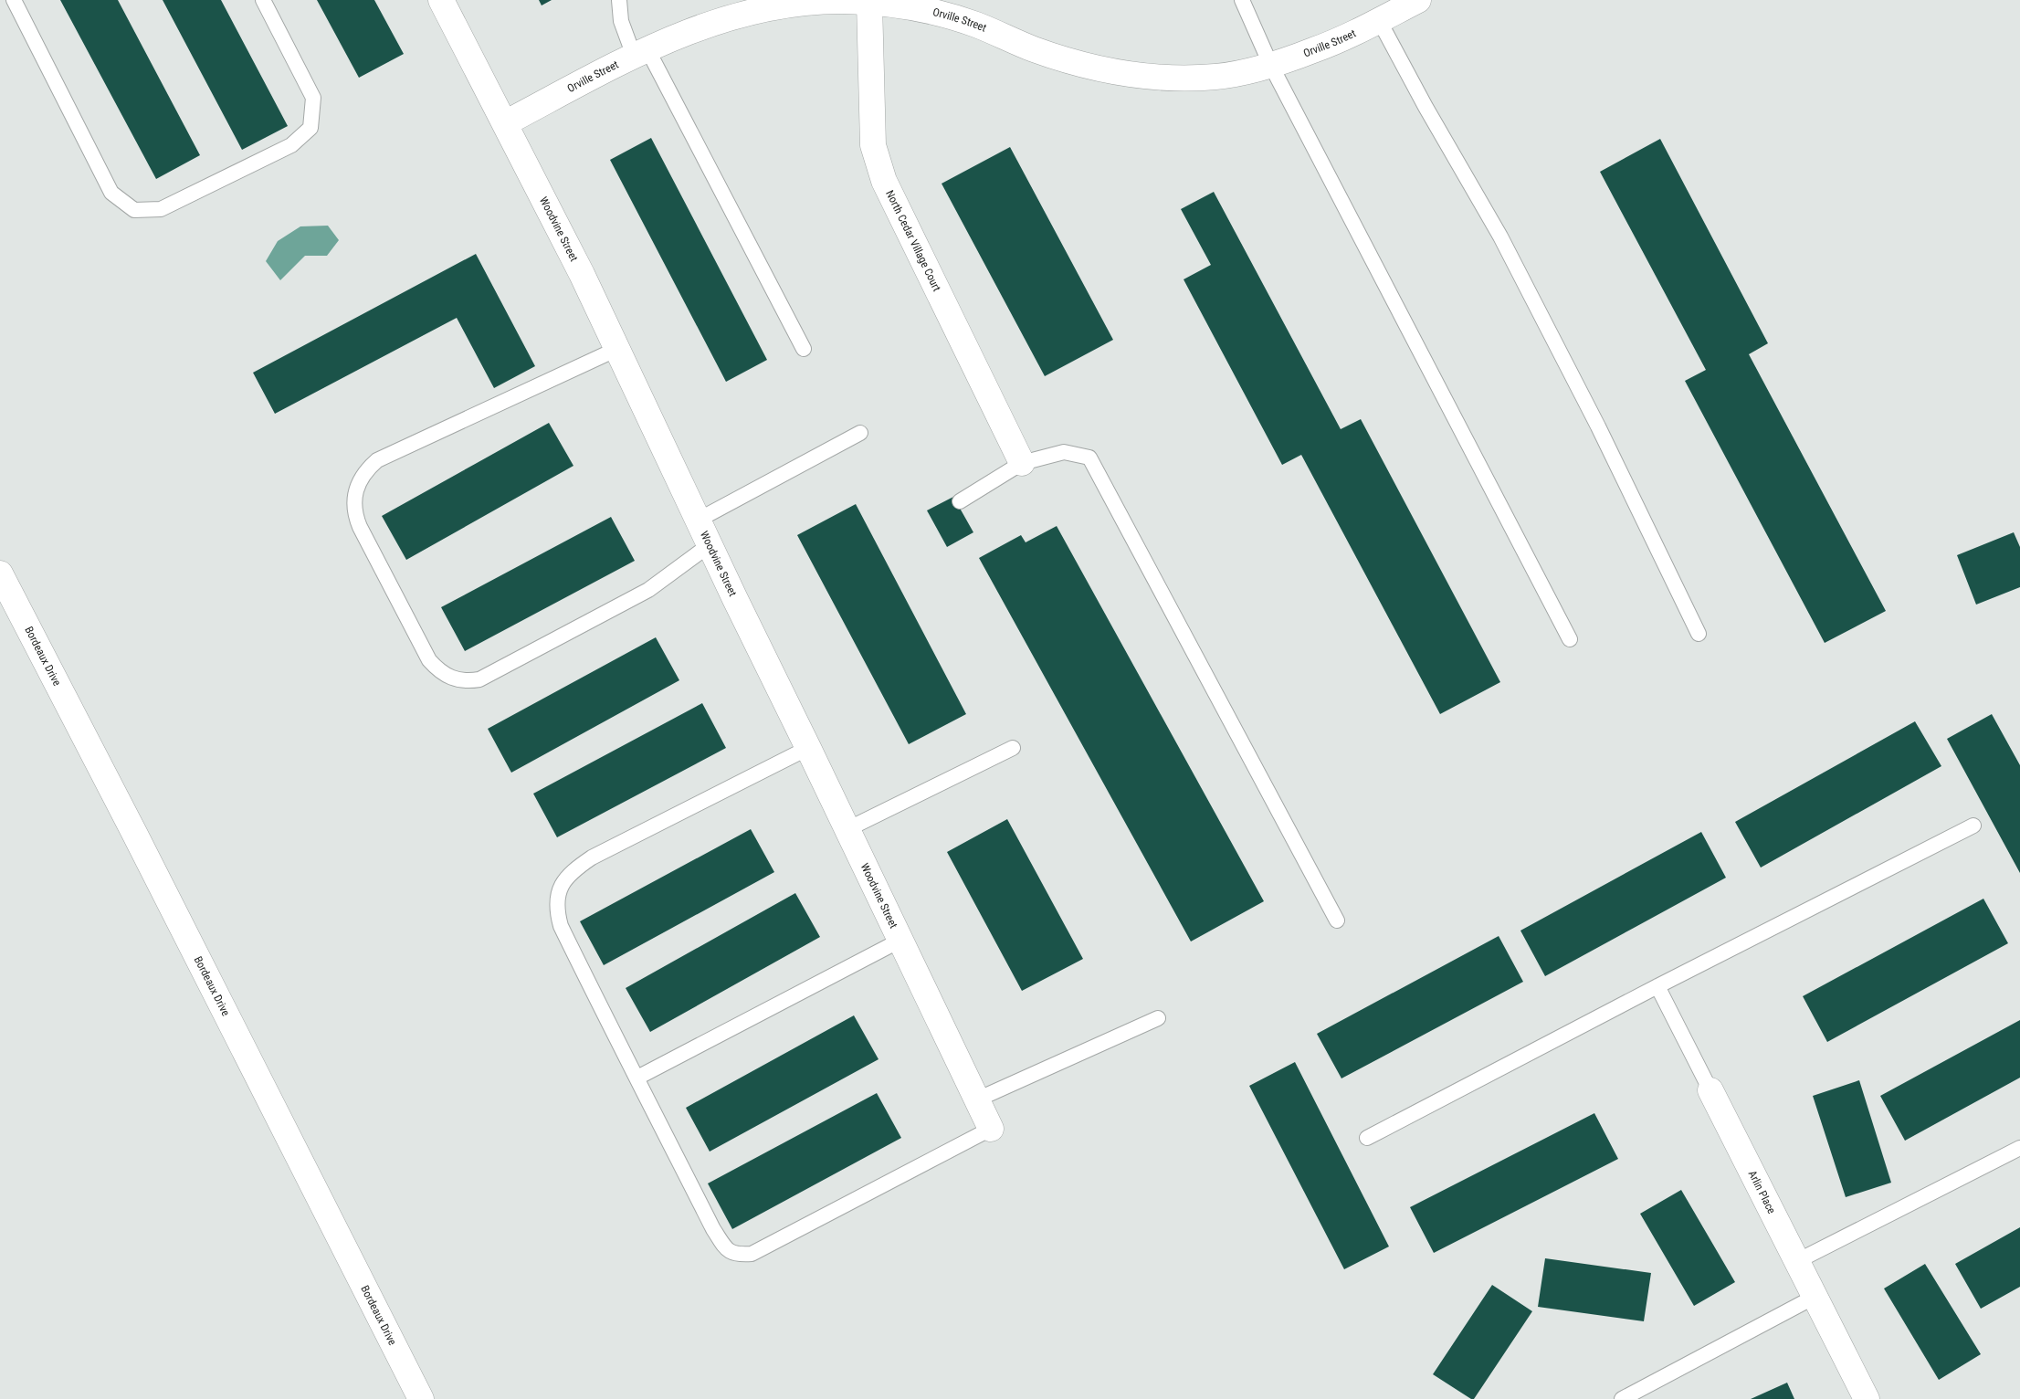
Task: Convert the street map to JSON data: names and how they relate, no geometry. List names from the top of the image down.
{
  "streets": {
    "street": [
      "Orville Street",
      "Woodvine Street",
      "North Cedar Village Court",
      "Bordeaux Drive",
      "Arlin Place"
    ]
  },
  "crossings": [
    ["Orville Street", "Woodvine Street"],
    ["Orville Street", "North Cedar Village Court"]
  ]
}
